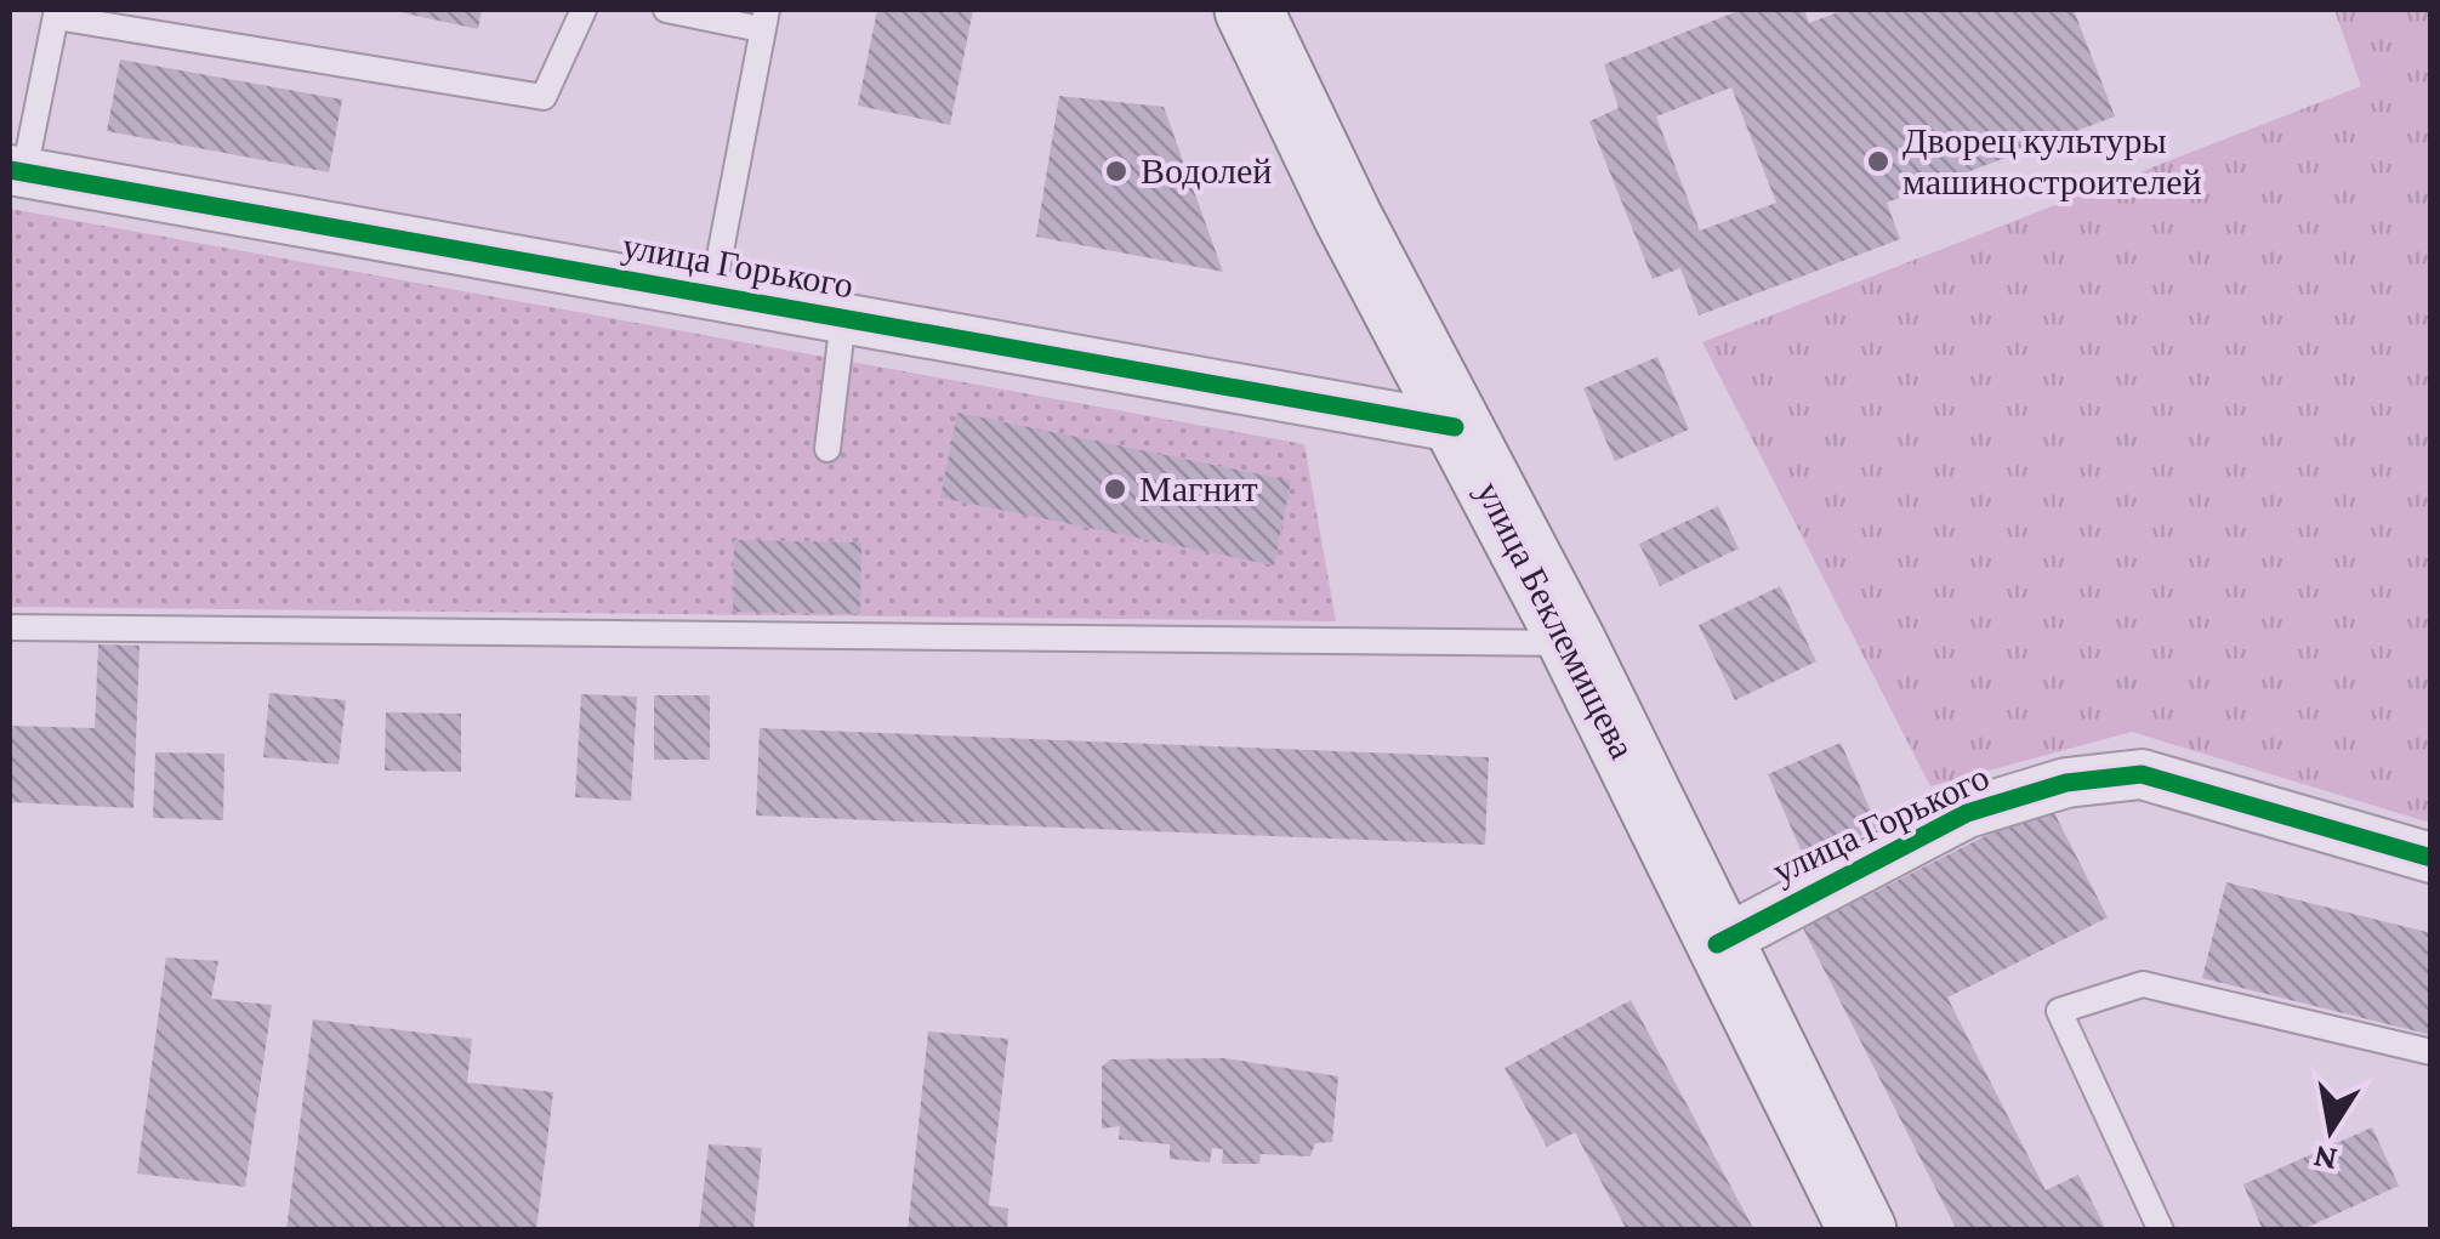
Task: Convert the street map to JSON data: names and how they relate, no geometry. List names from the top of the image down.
{
  "streets": {
    "main road": ["улица Беклемищева"],
    "street": ["улица Горького"]
  },
  "crossings": [
    ["улица Горького", "улица Беклемищева"]
  ],
  "places": ["Дворец культуры машиностроителей", "Водолей", "Магнит"],
  "north": "bottom"
}
